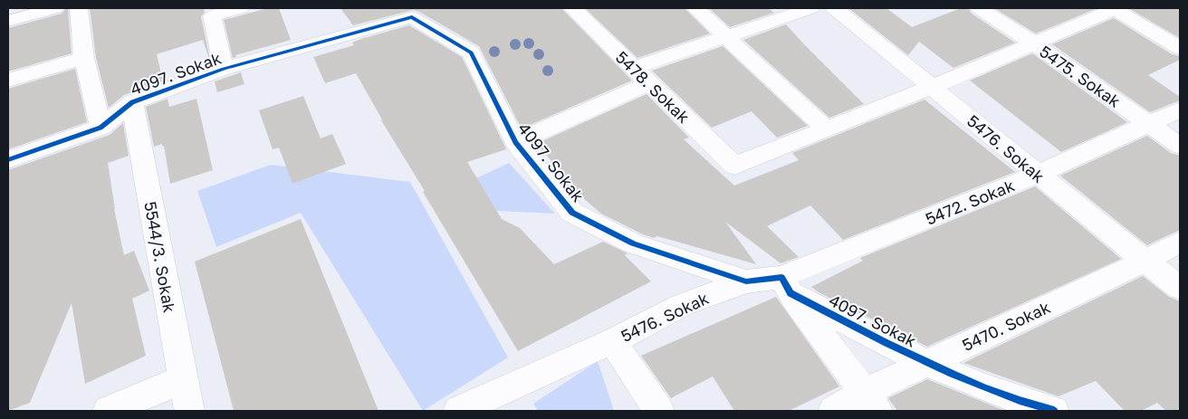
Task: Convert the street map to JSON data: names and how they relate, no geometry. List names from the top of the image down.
{
  "streets": {
    "street": [
      "4097. Sokak",
      "5475. Sokak",
      "5478. Sokak",
      "5476. Sokak",
      "5472. Sokak",
      "5544/3. Sokak",
      "5470. Sokak"
    ]
  },
  "crossings": [
    ["4097. Sokak", "5476. Sokak"],
    ["4097. Sokak", "5472. Sokak"],
    ["4097. Sokak", "5544/3. Sokak"],
    ["4097. Sokak", "5470. Sokak"],
    ["5475. Sokak", "5472. Sokak"],
    ["5476. Sokak", "5472. Sokak"],
    ["5476. Sokak", "5470. Sokak"]
  ]
}
